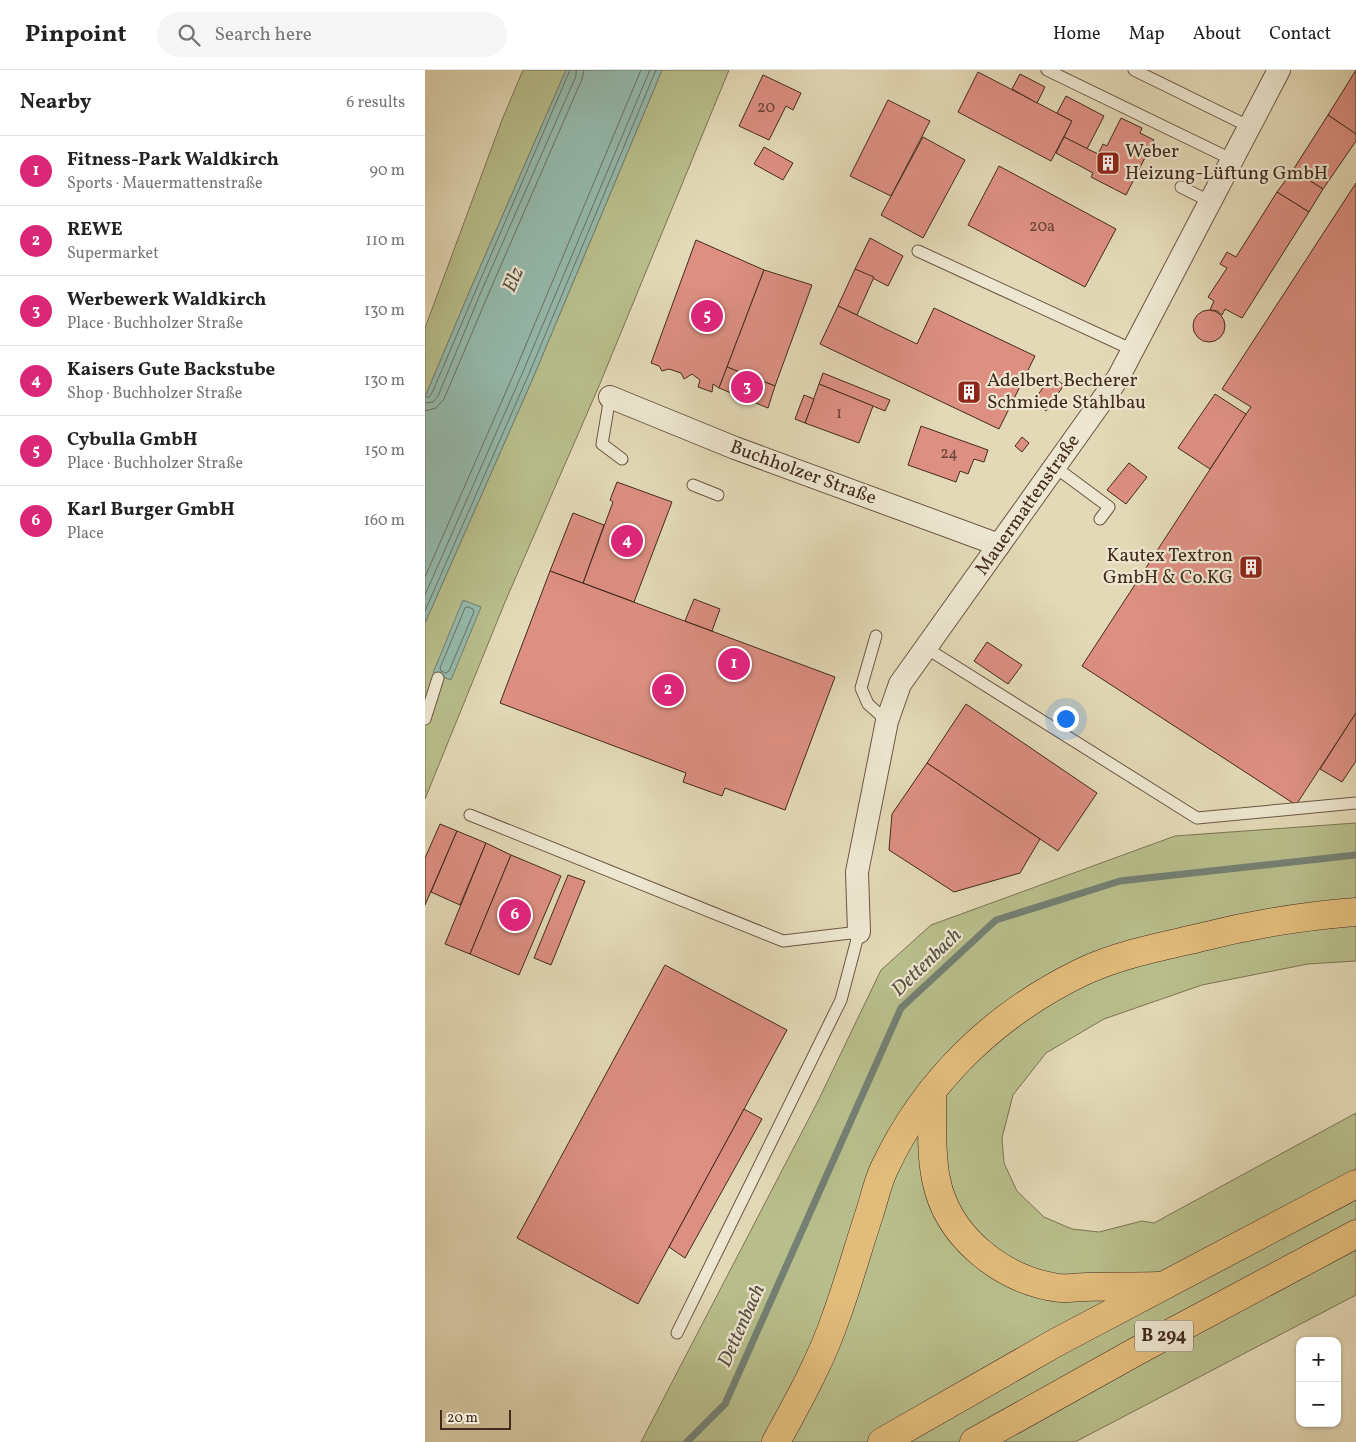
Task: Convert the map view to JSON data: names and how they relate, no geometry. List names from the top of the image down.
{
  "streets": {
    "highway": ["B 294"],
    "street": ["Buchholzer Straße", "Mauermattenstraße"]
  },
  "crossings": [
    ["Buchholzer Straße", "Mauermattenstraße"]
  ],
  "water": ["Elz", "Dettenbach"],
  "places": {
    "building": ["Weber Heizung-Lüftung GmbH", "Adelbert Becherer Schmiede Stahlbau", "Kautex Textron GmbH & Co.KG"]
  },
  "house_numbers": [
    "20",
    "20a",
    "1",
    "24"
  ],
  "scale_bar": "20 m",
  "page": {
    "header": "Pinpoint",
    "search": "Search here",
    "nav": [
      "Home",
      "Map",
      "About",
      "Contact"
    ],
    "heading": ["Nearby", "6 results"],
    "list": [
      {
        "mark": "1",
        "name": "Fitness-Park Waldkirch",
        "note": "Sports · Mauermattenstraße",
        "value": "90 m"
      },
      {
        "mark": "2",
        "name": "REWE",
        "note": "Supermarket",
        "value": "110 m"
      },
      {
        "mark": "3",
        "name": "Werbewerk Waldkirch",
        "note": "Place · Buchholzer Straße",
        "value": "130 m"
      },
      {
        "mark": "4",
        "name": "Kaisers Gute Backstube",
        "note": "Shop · Buchholzer Straße",
        "value": "130 m"
      },
      {
        "mark": "5",
        "name": "Cybulla GmbH",
        "note": "Place · Buchholzer Straße",
        "value": "150 m"
      },
      {
        "mark": "6",
        "name": "Karl Burger GmbH",
        "note": "Place",
        "value": "160 m"
      }
    ],
    "pins": [
      "5",
      "3",
      "4",
      "1",
      "2",
      "6"
    ],
    "map_buttons": ["+", "−"],
    "scale": "20 m"
  }
}
